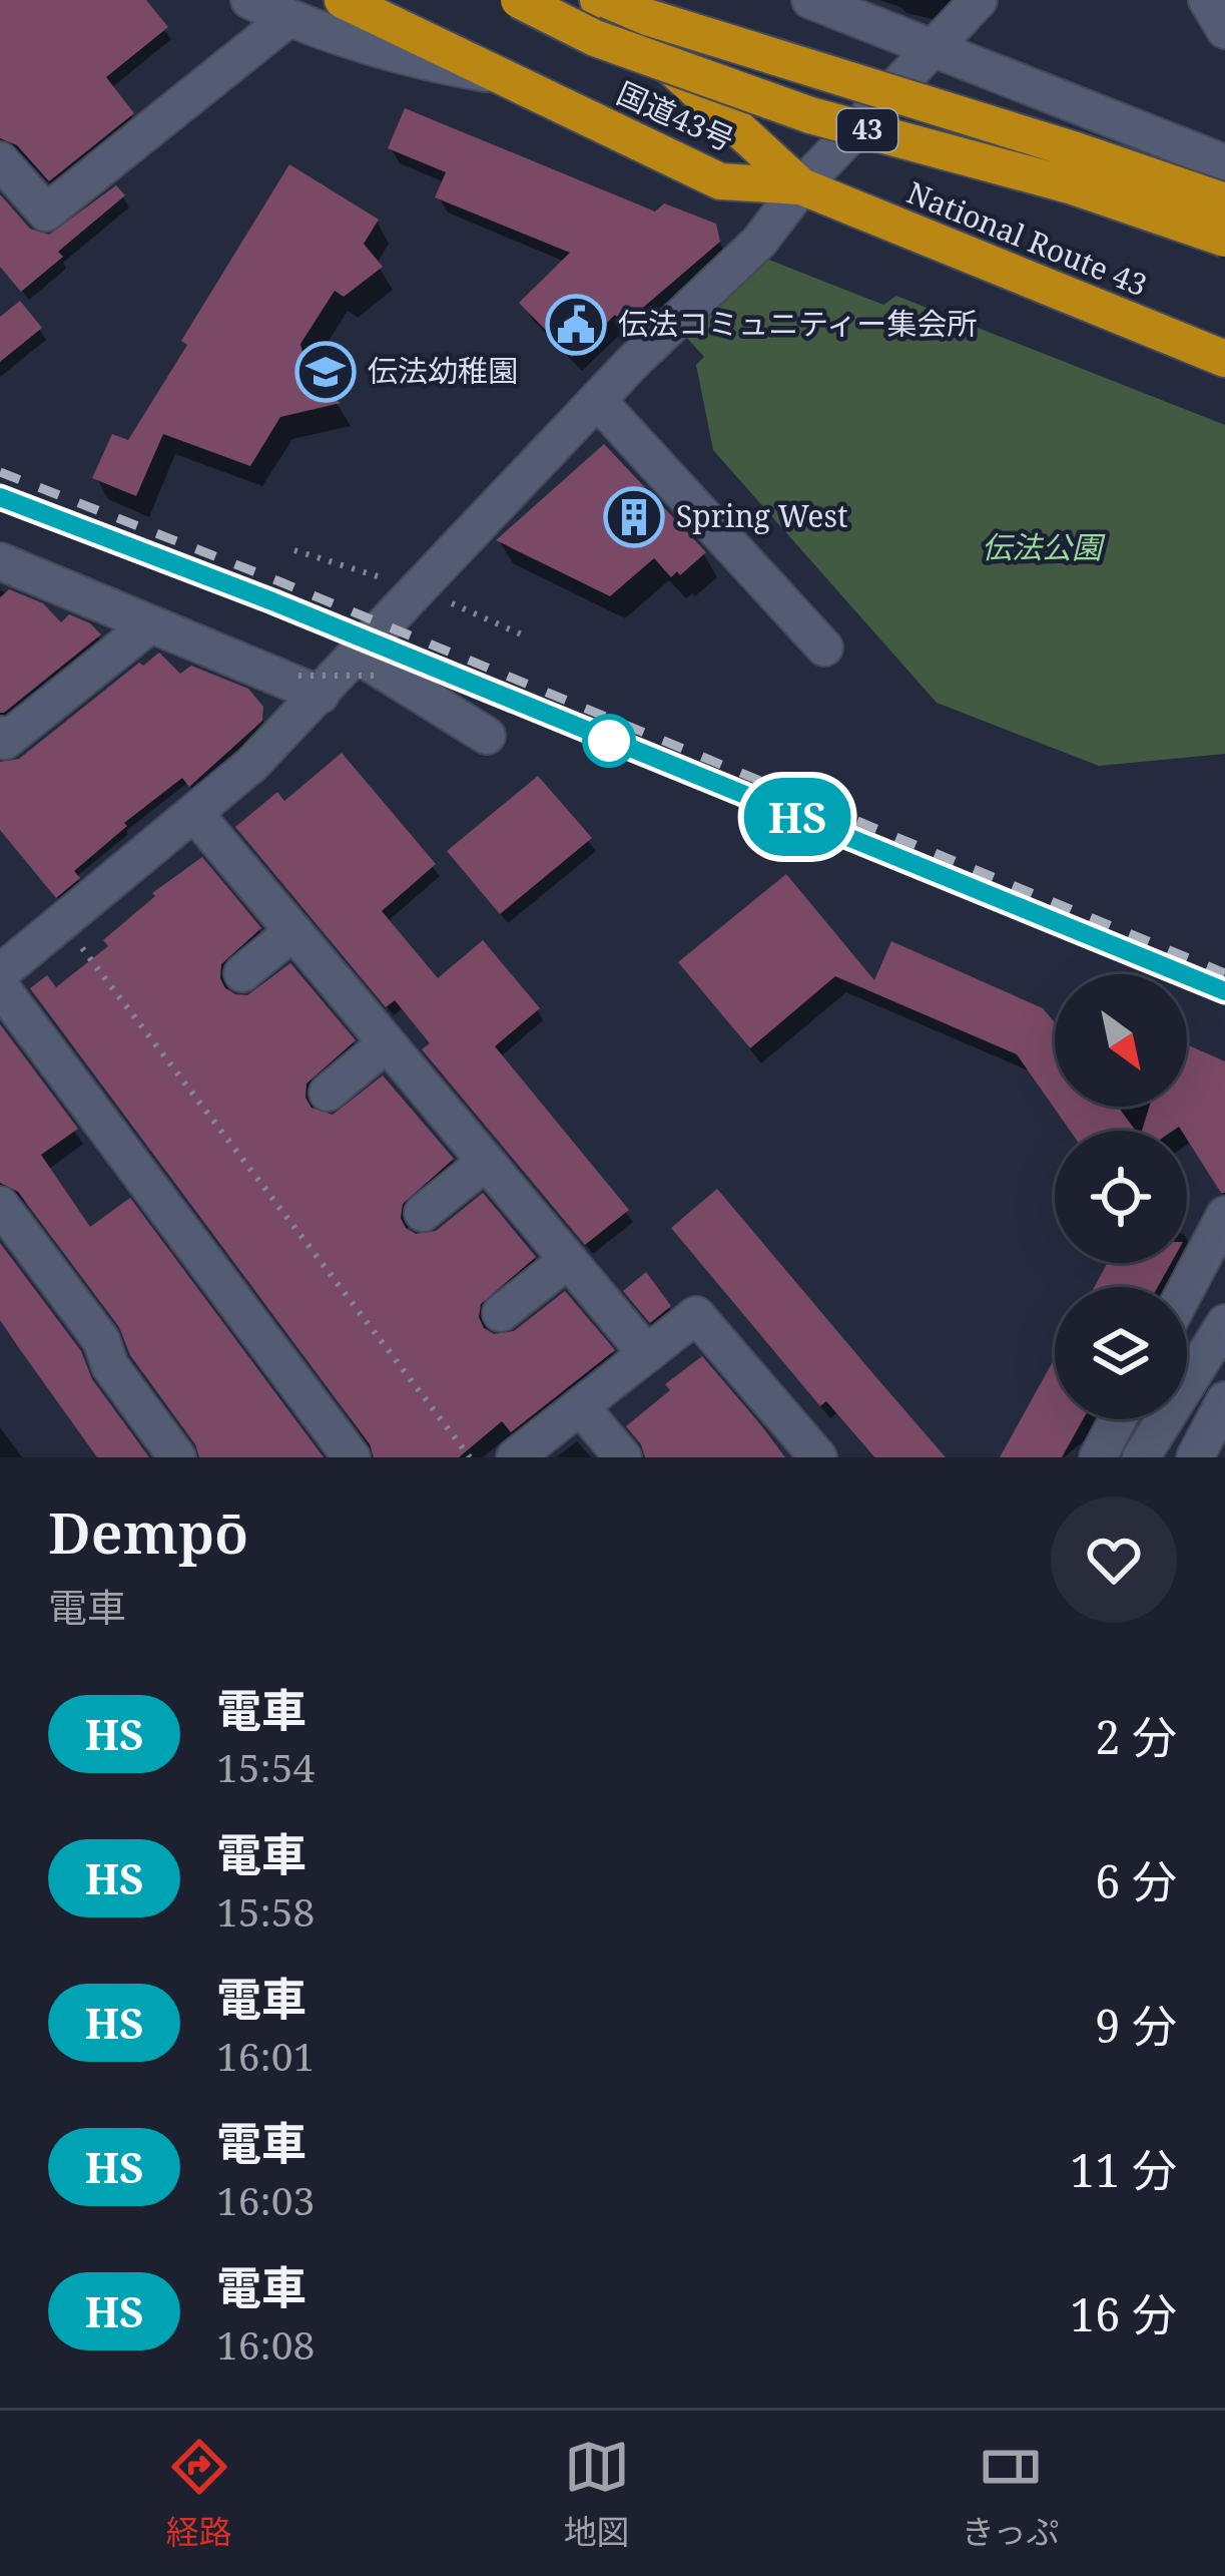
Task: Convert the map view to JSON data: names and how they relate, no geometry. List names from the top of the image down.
{
  "streets": {
    "highway": ["国道43号", "43", "National Route 43"]
  },
  "crossings": [
    ["国道43号", "43"],
    ["国道43号", "National Route 43"]
  ],
  "parks": ["伝法公園"],
  "places": {
    "public building": ["伝法コミュニティー集会所"],
    "school or university": ["伝法幼稚園"],
    "building": ["Spring West"]
  },
  "north": "bottom right",
  "page": {
    "on_map": "HS",
    "heading": ["Dempō", "電車"],
    "list": [
      {
        "mark": "HS",
        "name": "電車",
        "note": "15:54",
        "value": "2 分"
      },
      {
        "mark": "HS",
        "name": "電車",
        "note": "15:58",
        "value": "6 分"
      },
      {
        "mark": "HS",
        "name": "電車",
        "note": "16:01",
        "value": "9 分"
      },
      {
        "mark": "HS",
        "name": "電車",
        "note": "16:03",
        "value": "11 分"
      },
      {
        "mark": "HS",
        "name": "電車",
        "note": "16:08",
        "value": "16 分"
      }
    ],
    "tabs": ["経路", "地図", "きっぷ"]
  }
}
